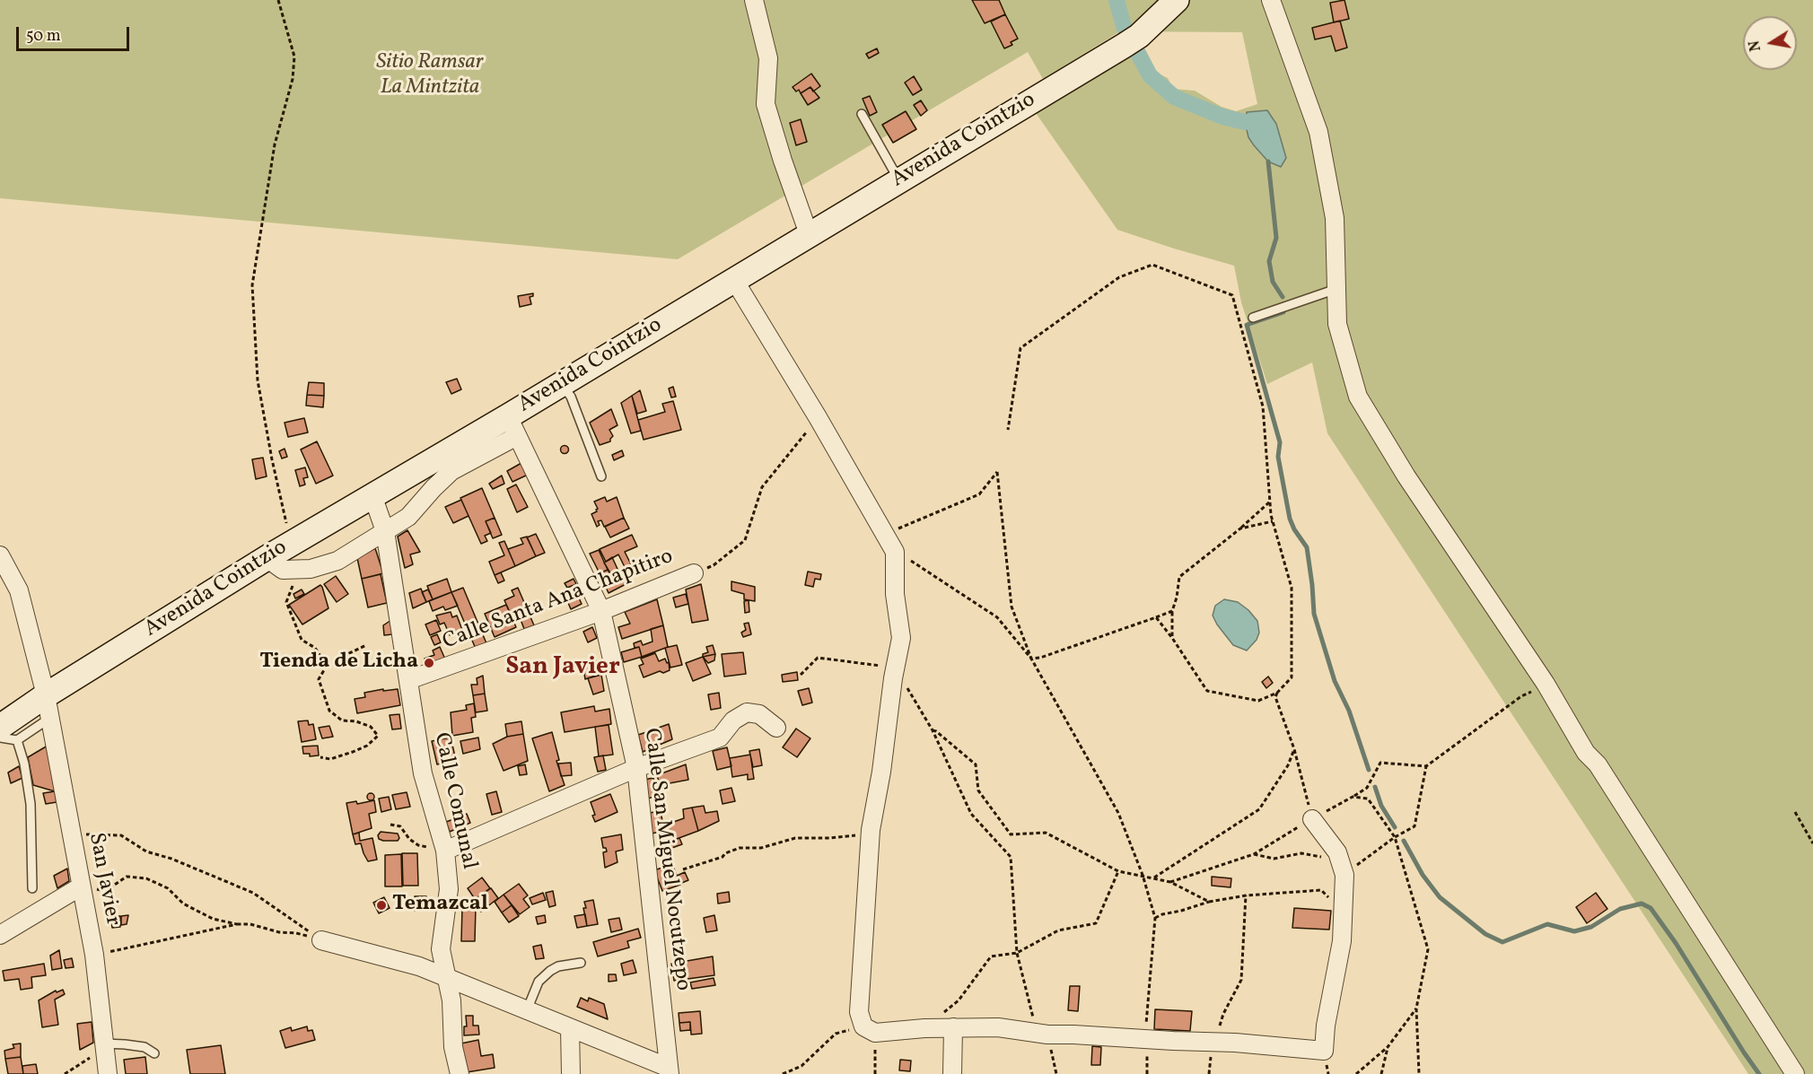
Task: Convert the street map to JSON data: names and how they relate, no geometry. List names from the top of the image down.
{
  "streets": {
    "main road": ["Avenida Cointzio"],
    "street": [
      "Calle Santa Ana Chapitiro",
      "Calle Comunal",
      "Calle San Miguel Nocutzepo",
      "San Javier"
    ]
  },
  "crossings": [
    ["Avenida Cointzio", "Calle Comunal"],
    ["Avenida Cointzio", "Calle San Miguel Nocutzepo"],
    ["Avenida Cointzio", "San Javier"],
    ["Calle Santa Ana Chapitiro", "Calle Comunal"],
    ["Calle Santa Ana Chapitiro", "Calle San Miguel Nocutzepo"]
  ],
  "districts": ["San Javier"],
  "parks": ["Sitio Ramsar La Mintzita"],
  "places": ["Tienda de Licha", "Temazcal"],
  "scale_bar": "50 m",
  "north": "left"
}
